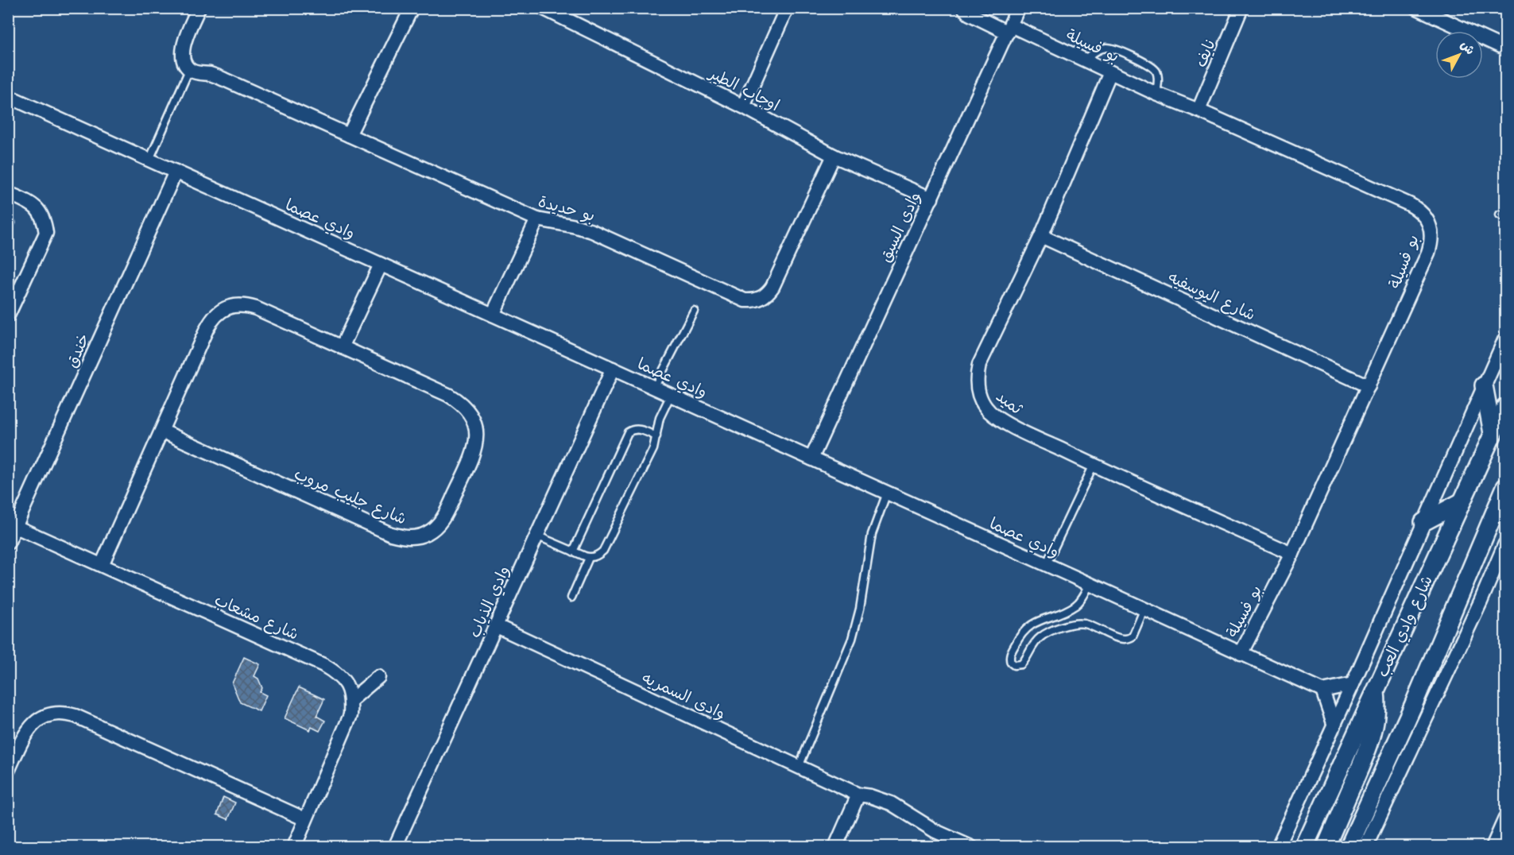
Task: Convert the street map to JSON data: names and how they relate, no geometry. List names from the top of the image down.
{
  "streets": {
    "street": [
      "بو فسيلة",
      "نايف",
      "اوجاب الطير",
      "بو حديدة",
      "وادي عصما",
      "وادى السيق",
      "شارع اليوسفيه",
      "خندق",
      "ثميد",
      "شارع جليب مروب",
      "وادي الذياب",
      "شارع مشعاب",
      "شارع وادي العب",
      "وادى السمريه"
    ]
  },
  "crossings": [
    ["بو فسيلة", "نايف"],
    ["بو فسيلة", "وادي عصما"],
    ["بو فسيلة", "وادى السيق"],
    ["بو فسيلة", "شارع اليوسفيه"],
    ["بو فسيلة", "ثميد"],
    ["اوجاب الطير", "بو حديدة"],
    ["اوجاب الطير", "وادى السيق"],
    ["وادي عصما", "وادى السيق"],
    ["وادي عصما", "خندق"],
    ["وادي عصما", "وادي الذياب"],
    ["شارع اليوسفيه", "ثميد"],
    ["خندق", "شارع مشعاب"],
    ["شارع جليب مروب", "شارع مشعاب"],
    ["وادي الذياب", "وادى السمريه"]
  ],
  "north": "top right"
}
